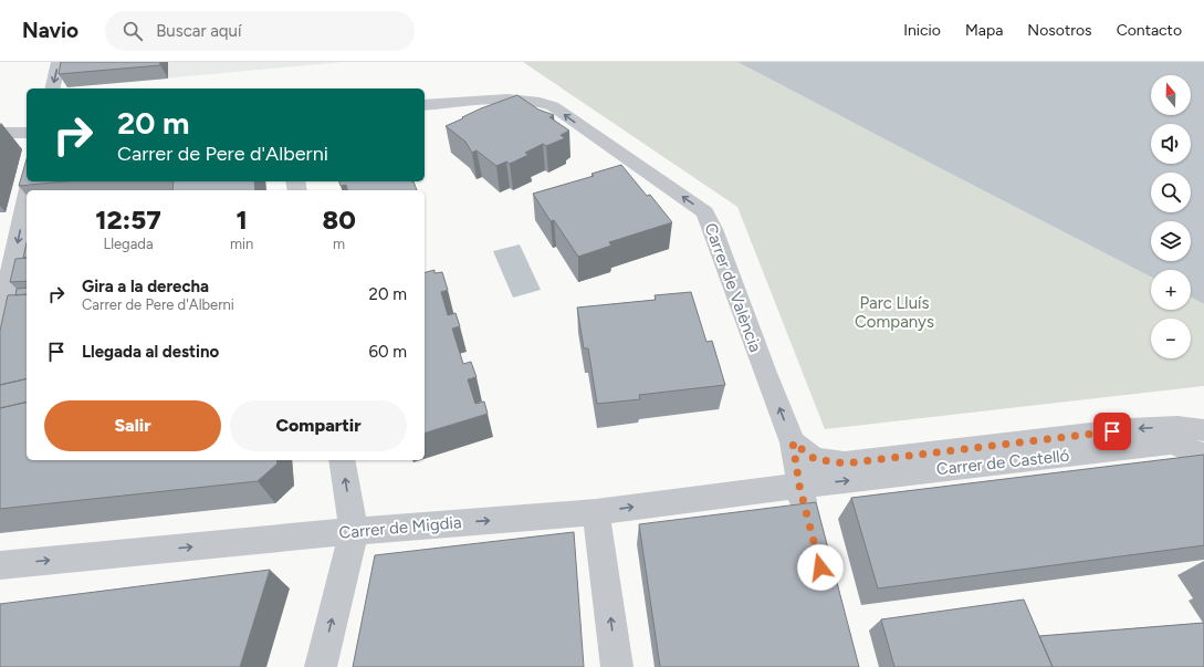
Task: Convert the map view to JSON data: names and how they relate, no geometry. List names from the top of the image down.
{
  "streets": {
    "street": ["Carrer de València", "Carrer de Castelló", "Carrer de Migdia"]
  },
  "crossings": [
    ["Carrer de València", "Carrer de Castelló"],
    ["Carrer de València", "Carrer de Migdia"],
    ["Carrer de Castelló", "Carrer de Migdia"]
  ],
  "one_way": ["Carrer de València", "Carrer de Migdia"],
  "parks": ["Parc Lluís Companys"],
  "north": "top",
  "page": {
    "header": "Navio",
    "search": "Buscar aquí",
    "nav": [
      "Inicio",
      "Mapa",
      "Nosotros",
      "Contacto"
    ],
    "map_buttons": ["+", "−"],
    "turn": ["20 m", "Carrer de Pere d'Alberni"],
    "eta": [
      "12:57",
      "Llegada",
      "1",
      "min",
      "80",
      "m"
    ],
    "list": [
      {
        "name": "Gira a la derecha",
        "note": "Carrer de Pere d'Alberni",
        "value": "20 m"
      },
      {
        "name": "Llegada al destino",
        "value": "60 m"
      }
    ],
    "buttons": ["Salir", "Compartir"]
  }
}
